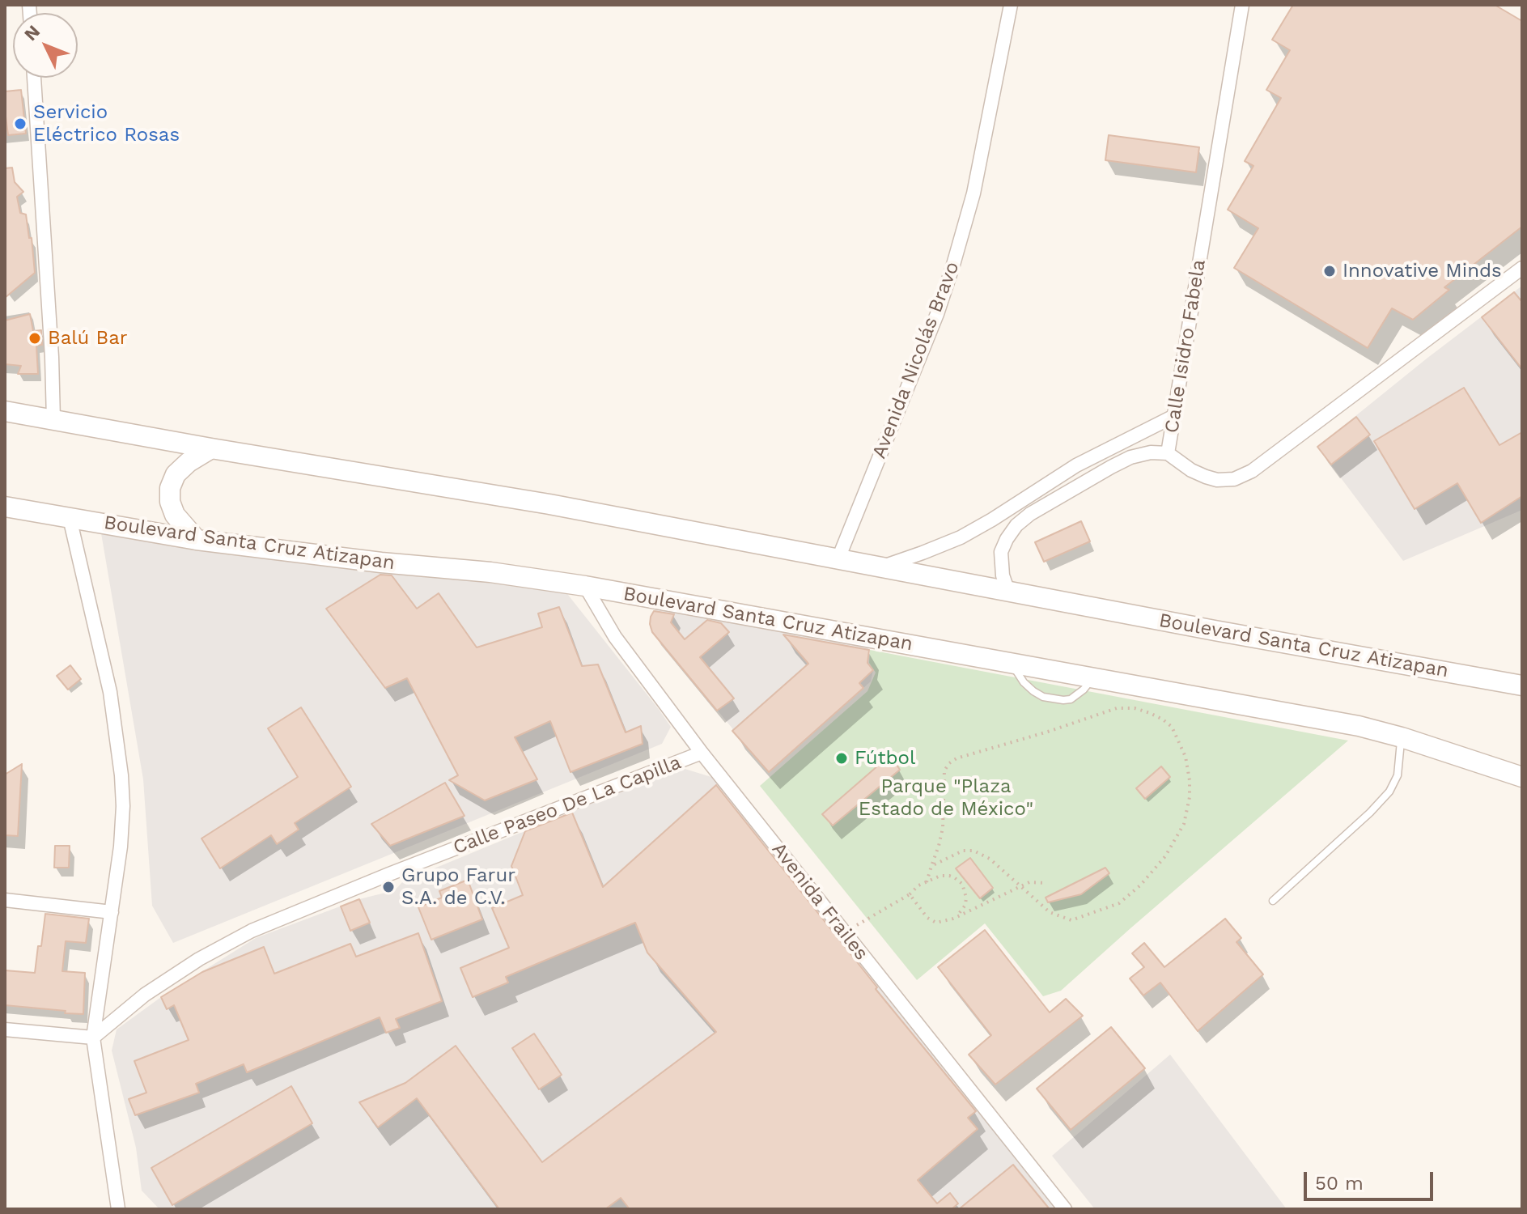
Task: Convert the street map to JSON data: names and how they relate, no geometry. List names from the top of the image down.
{
  "streets": {
    "main road": ["Boulevard Santa Cruz Atizapan"],
    "street": [
      "Calle Isidro Fabela",
      "Avenida Nicolás Bravo",
      "Calle Paseo De La Capilla",
      "Avenida Frailes"
    ]
  },
  "crossings": [
    ["Avenida Nicolás Bravo", "Boulevard Santa Cruz Atizapan"],
    ["Boulevard Santa Cruz Atizapan", "Avenida Frailes"],
    ["Calle Paseo De La Capilla", "Avenida Frailes"]
  ],
  "parks": ["Parque \"Plaza Estado de México\""],
  "places": [
    "Servicio Eléctrico Rosas",
    "Innovative Minds",
    "Balú Bar",
    "Fútbol",
    "Grupo Farur S.A. de C.V."
  ],
  "scale_bar": "50 m",
  "north": "top left"
}
